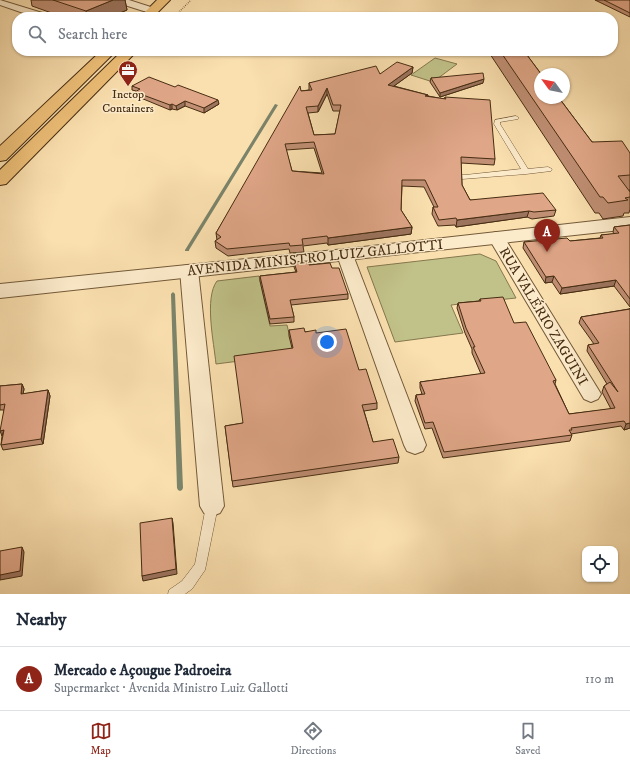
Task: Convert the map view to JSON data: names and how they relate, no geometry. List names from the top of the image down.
{
  "streets": {
    "street": ["AVENIDA MINISTRO LUIZ GALLOTTI", "RUA VALÉRIO ZAGUINI"]
  },
  "crossings": [
    ["AVENIDA MINISTRO LUIZ GALLOTTI", "RUA VALÉRIO ZAGUINI"]
  ],
  "places": {
    "office": ["Inctop Containers"]
  },
  "north": "top left",
  "page": {
    "search": "Search here",
    "pins": "A",
    "heading": "Nearby",
    "list": [
      {
        "mark": "A",
        "name": "Mercado e Açougue Padroeira",
        "note": "Supermarket · Avenida Ministro Luiz Gallotti",
        "value": "110 m"
      }
    ],
    "nav": ["Map", "Directions", "Saved"]
  }
}
